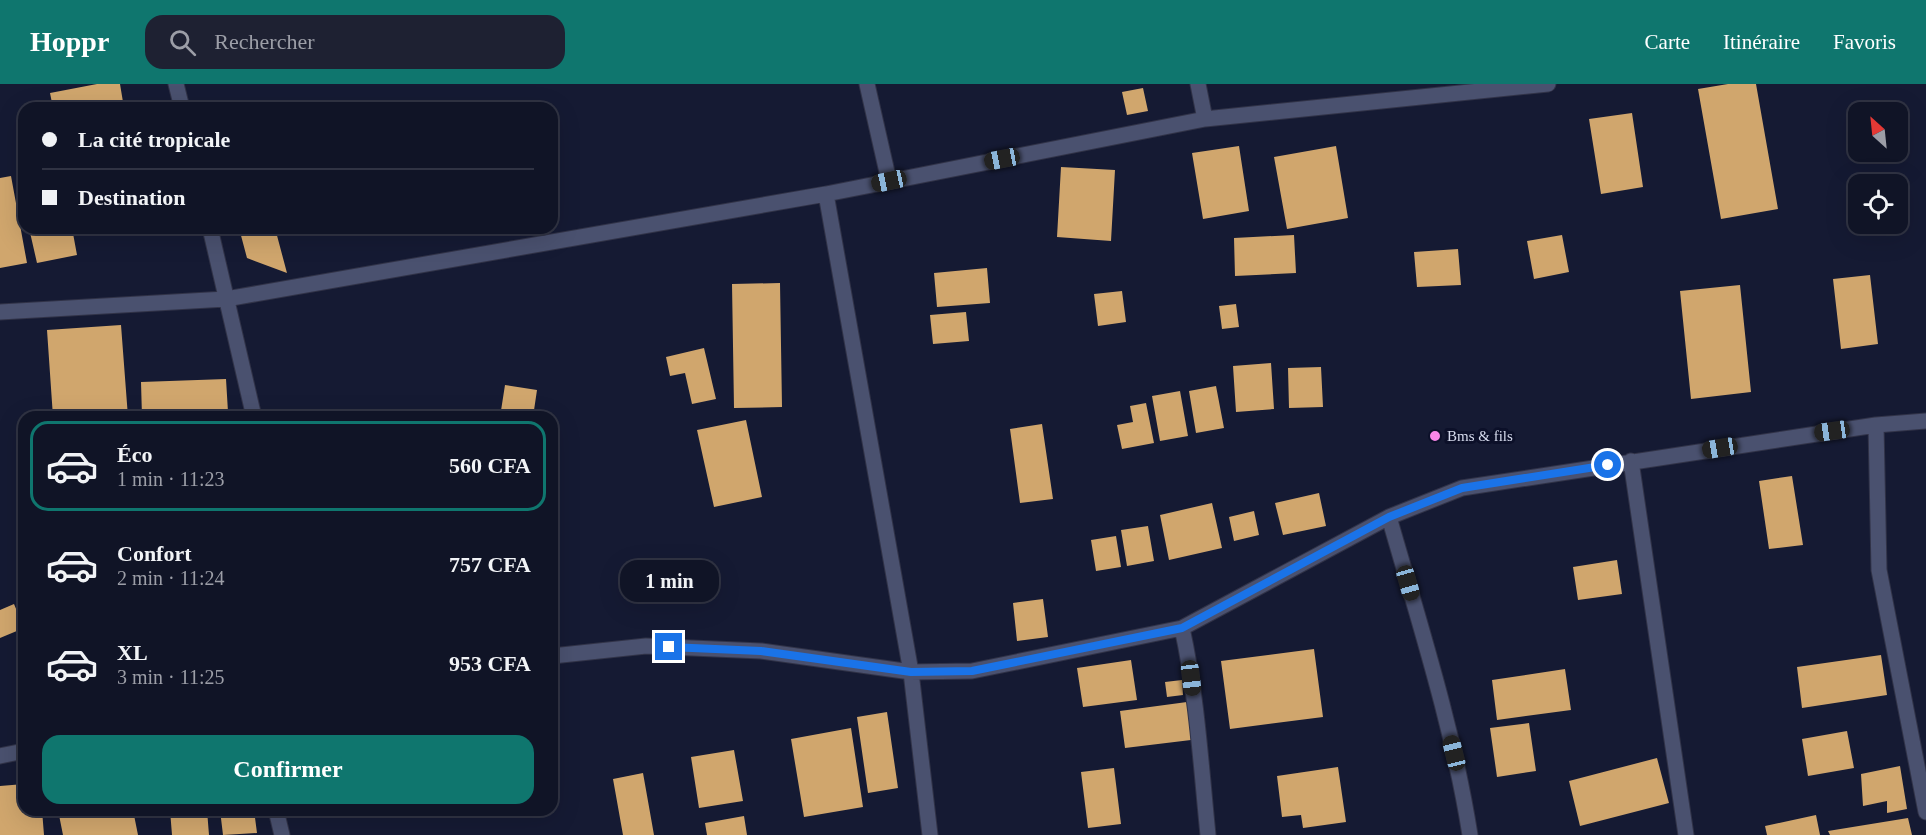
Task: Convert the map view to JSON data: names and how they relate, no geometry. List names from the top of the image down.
{
  "places": ["Bms & fils"],
  "north": "top left",
  "page": {
    "header": "Hoppr",
    "search": "Rechercher",
    "nav": ["Carte", "Itinéraire", "Favoris"],
    "banner": ["La cité tropicale", "Destination"],
    "list": [
      {
        "name": "Éco",
        "note": "1 min · 11:23",
        "value": "560 CFA"
      },
      {
        "name": "Confort",
        "note": "2 min · 11:24",
        "value": "757 CFA"
      },
      {
        "name": "XL",
        "note": "3 min · 11:25",
        "value": "953 CFA"
      }
    ],
    "bubble": "1 min",
    "buttons": "Confirmer"
  }
}
